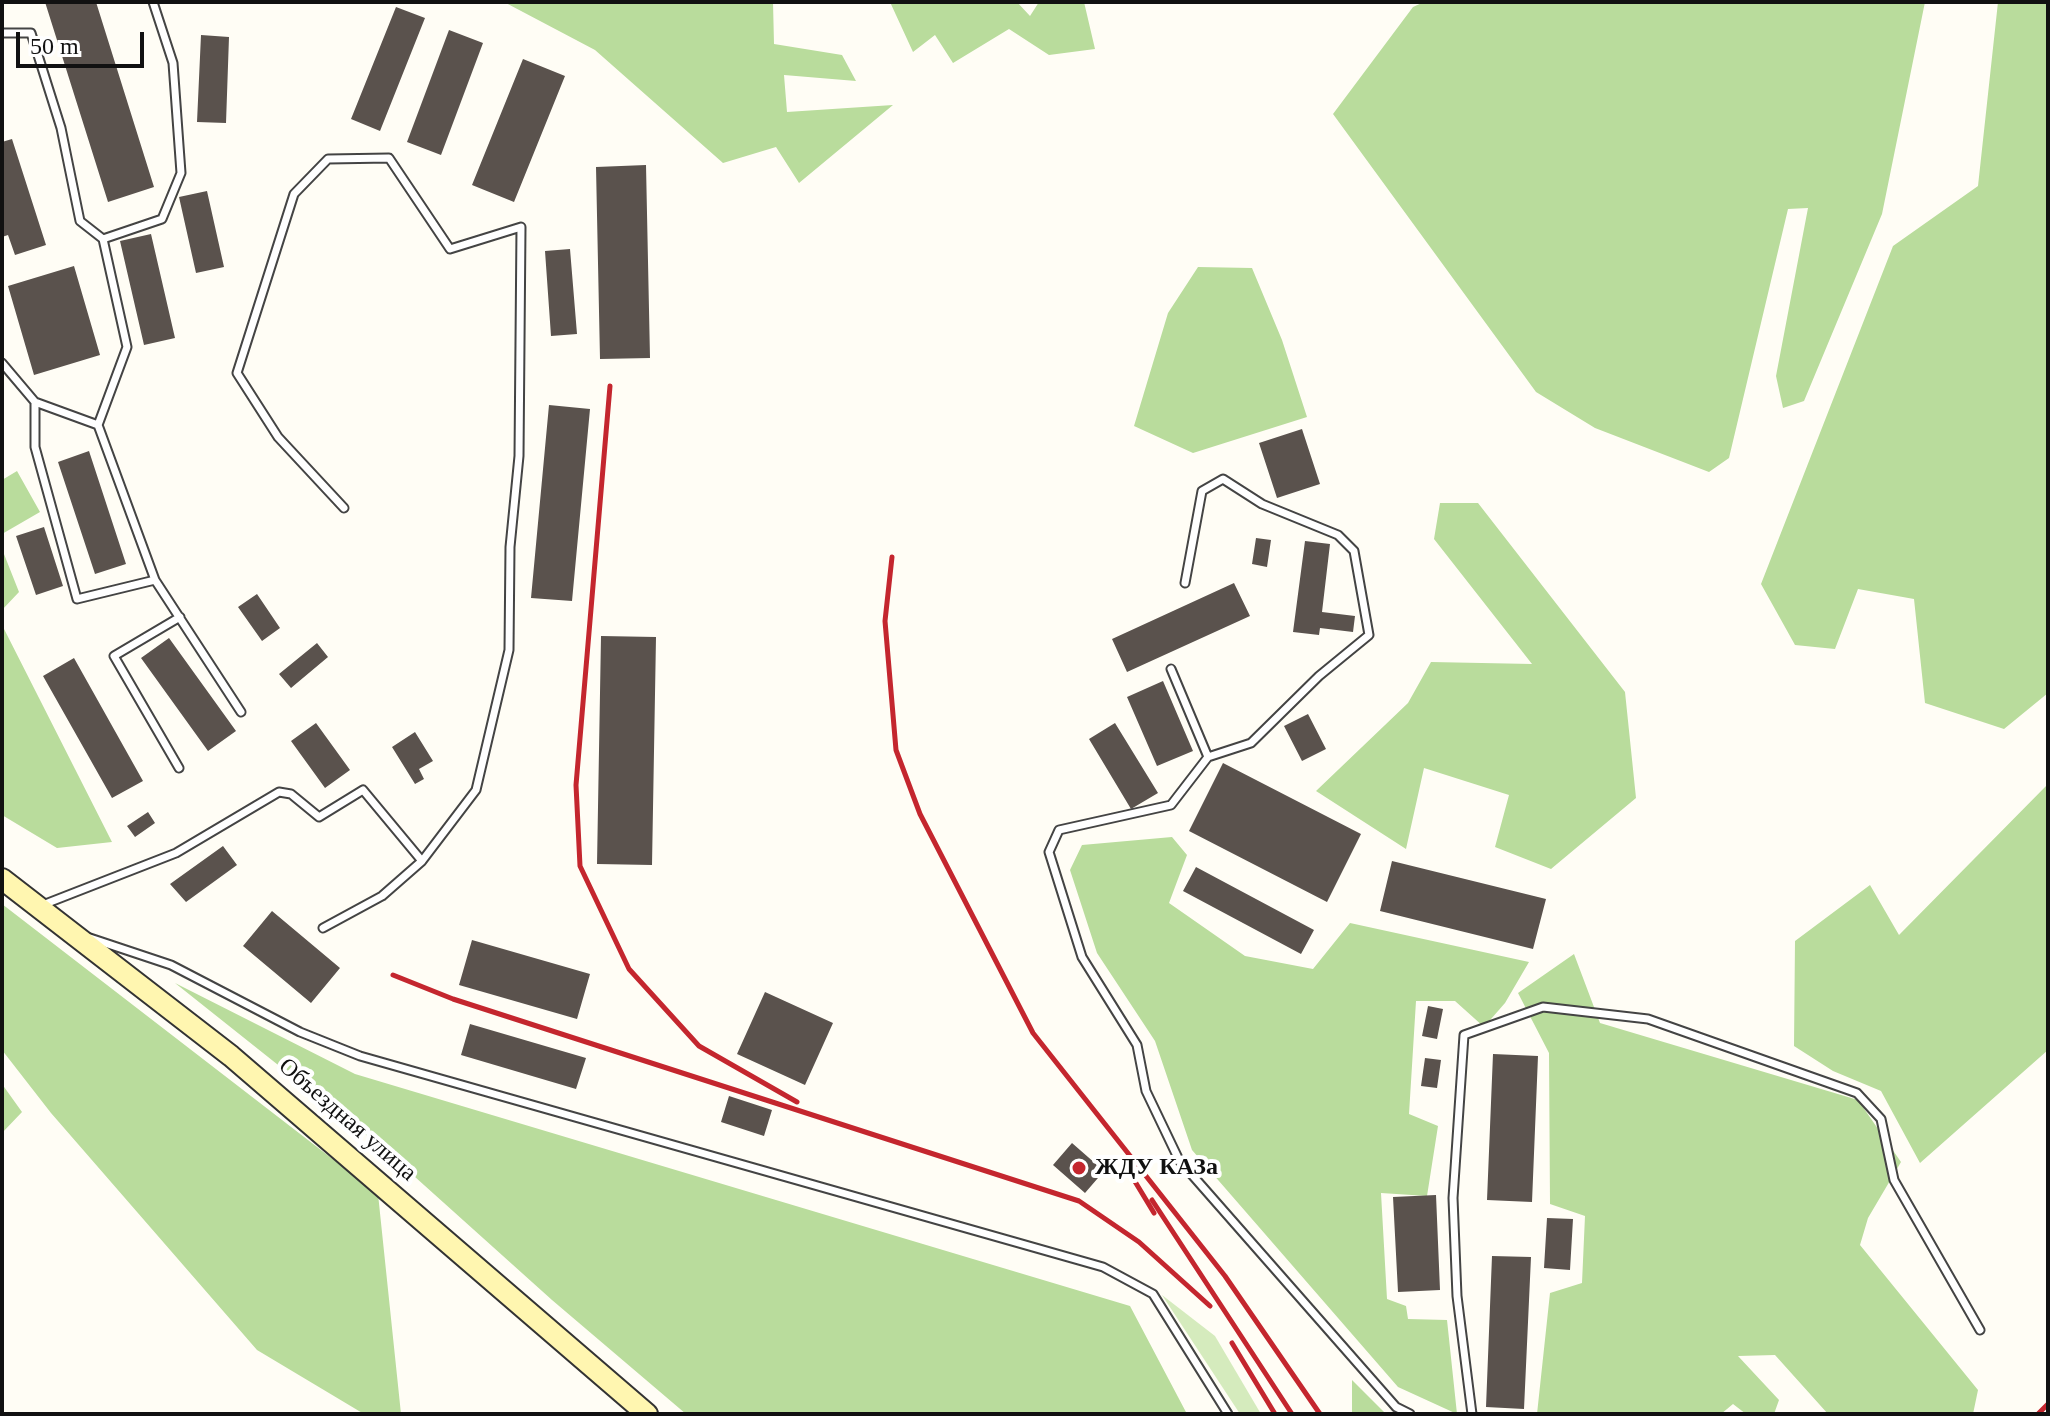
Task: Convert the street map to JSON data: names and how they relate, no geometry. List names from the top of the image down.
{
  "streets": {
    "main road": ["Объездная улица"]
  },
  "places": ["ЖДУ КАЗа"],
  "scale_bar": "50 m"
}
